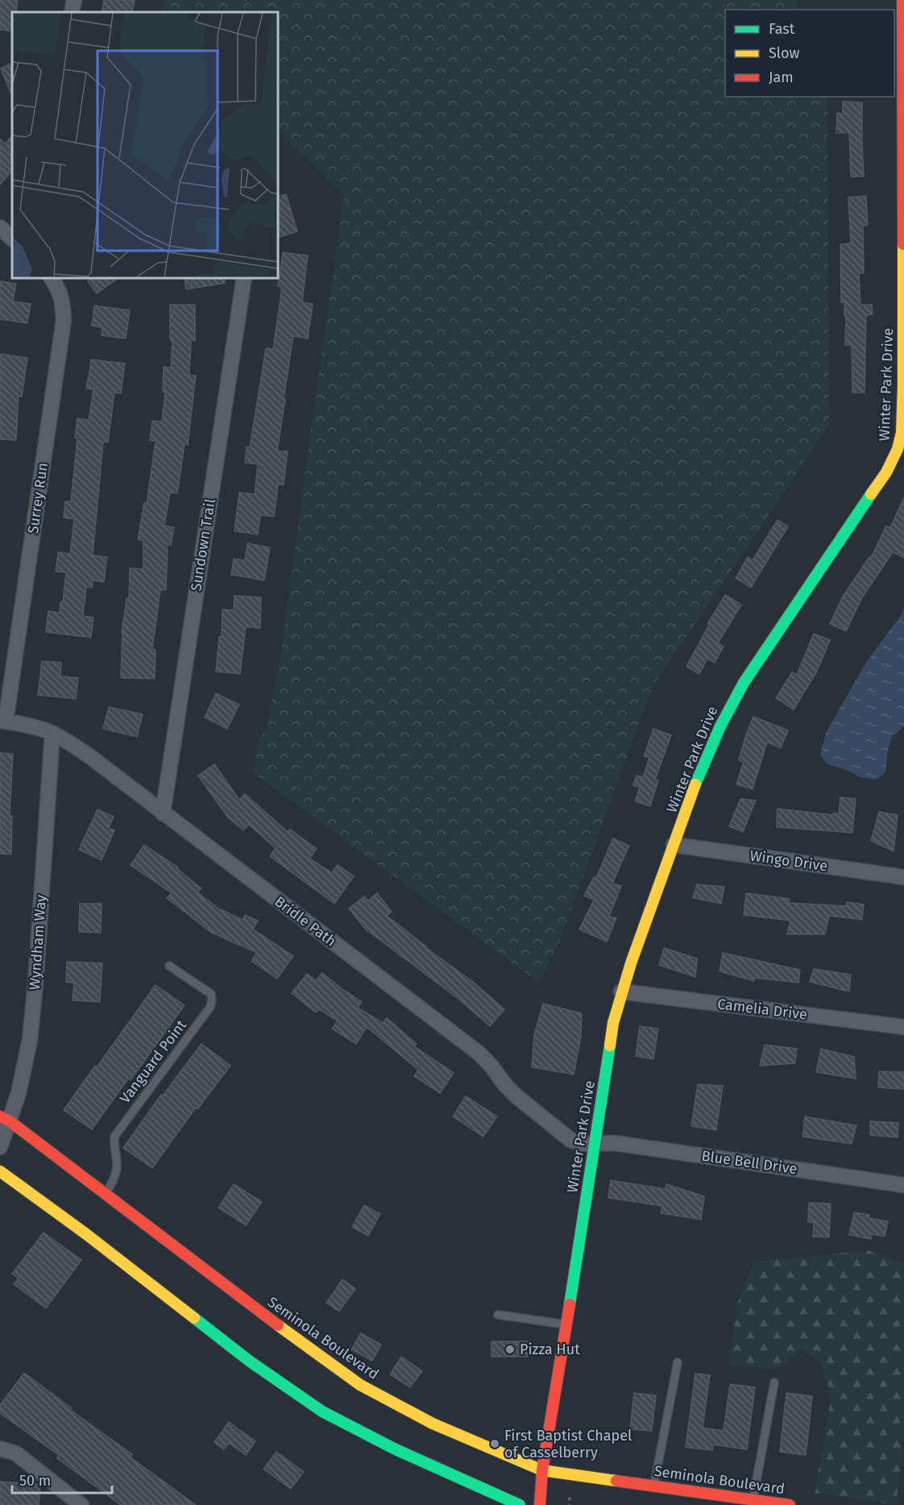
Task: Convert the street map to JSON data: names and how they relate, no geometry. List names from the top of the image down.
{
  "streets": {
    "street": [
      "Winter Park Drive",
      "Surrey Run",
      "Sundown Trail",
      "Wingo Drive",
      "Bridle Path",
      "Wyndham Way",
      "Camelia Drive",
      "Blue Bell Drive",
      "Seminola Boulevard"
    ],
    "lane": ["Vanguard Point"]
  },
  "crossings": [
    ["Winter Park Drive", "Wingo Drive"],
    ["Winter Park Drive", "Bridle Path"],
    ["Winter Park Drive", "Camelia Drive"],
    ["Winter Park Drive", "Blue Bell Drive"],
    ["Winter Park Drive", "Seminola Boulevard"],
    ["Surrey Run", "Bridle Path"],
    ["Sundown Trail", "Bridle Path"],
    ["Bridle Path", "Wyndham Way"],
    ["Bridle Path", "Blue Bell Drive"],
    ["Wyndham Way", "Seminola Boulevard"],
    ["Vanguard Point", "Seminola Boulevard"]
  ],
  "places": ["Pizza Hut", "First Baptist Chapel of Casselberry"],
  "legend": ["Fast", "Slow", "Jam"],
  "scale_bar": "50 m"
}
